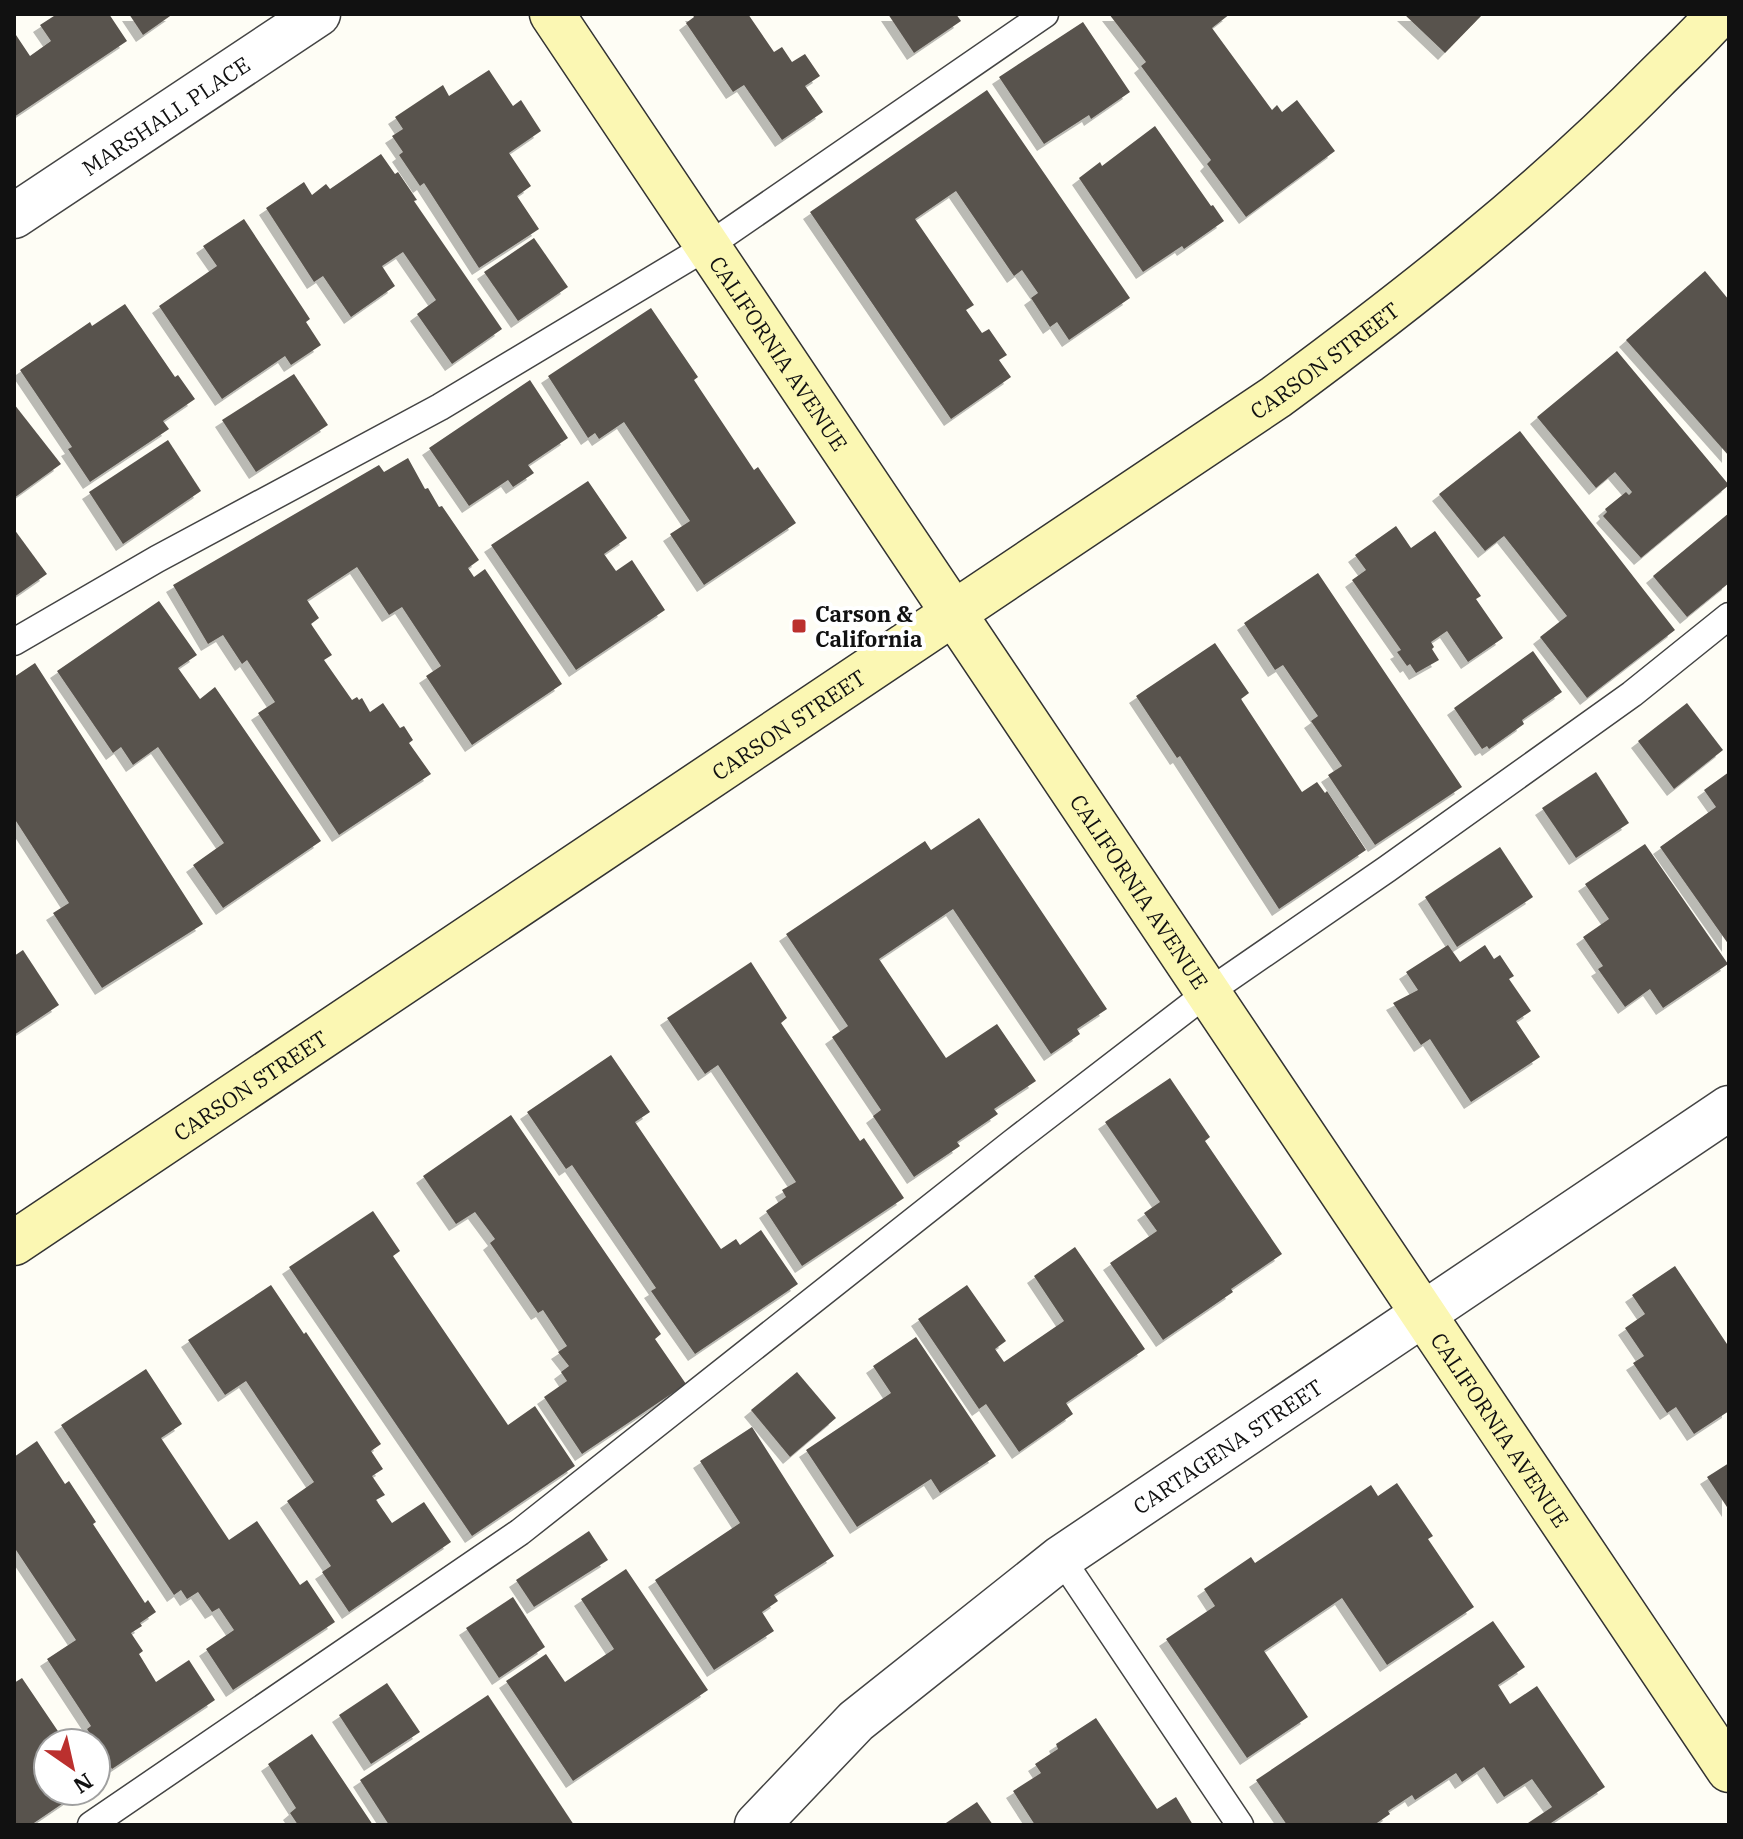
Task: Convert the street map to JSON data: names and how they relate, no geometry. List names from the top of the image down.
{
  "streets": {
    "street": [
      "MARSHALL PLACE",
      "CALIFORNIA AVENUE",
      "CARSON STREET",
      "CARTAGENA STREET"
    ]
  },
  "crossings": [
    ["CALIFORNIA AVENUE", "CARSON STREET"],
    ["CALIFORNIA AVENUE", "CARTAGENA STREET"]
  ],
  "places": {
    "transit": ["Carson & California"]
  },
  "north": "bottom right"
}
